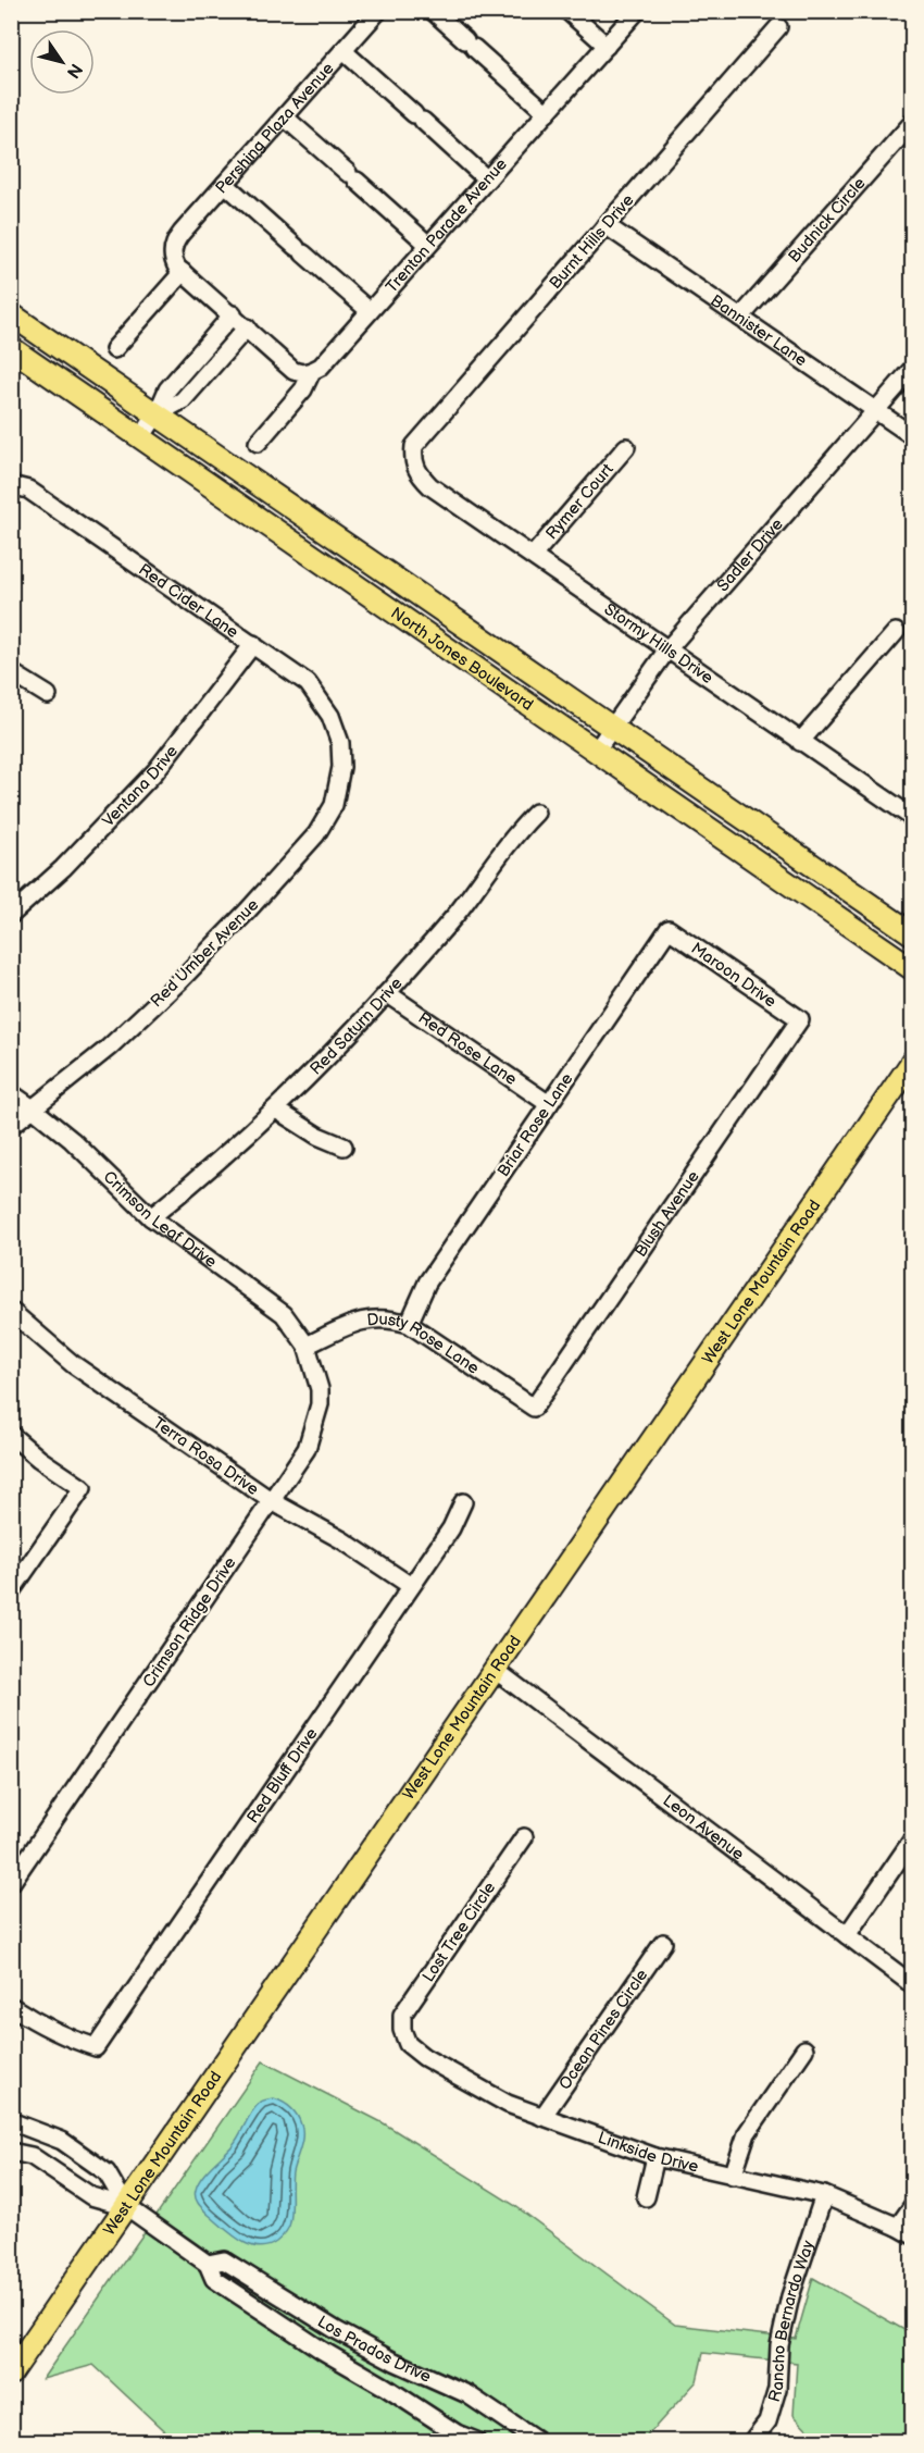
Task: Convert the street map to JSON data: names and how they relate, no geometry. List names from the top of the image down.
{
  "streets": {
    "main road": ["North Jones Boulevard", "West Lone Mountain Road"],
    "street": [
      "Pershing Plaza Avenue",
      "Budnick Circle",
      "Trenton Parade Avenue",
      "Burnt Hills Drive",
      "Bannister Lane",
      "Rymer Court",
      "Sadler Drive",
      "Red Cider Lane",
      "Stormy Hills Drive",
      "Ventana Drive",
      "Red Umber Avenue",
      "Maroon Drive",
      "Red Saturn Drive",
      "Red Rose Lane",
      "Briar Rose Lane",
      "Blush Avenue",
      "Crimson Leaf Drive",
      "Dusty Rose Lane",
      "Terra Rosa Drive",
      "Crimson Ridge Drive",
      "Red Bluff Drive",
      "Leon Avenue",
      "Lost Tree Circle",
      "Ocean Pines Circle",
      "Linkside Drive",
      "Rancho Bernardo Way",
      "Los Prados Drive"
    ]
  },
  "crossings": [
    ["Budnick Circle", "Bannister Lane"],
    ["Burnt Hills Drive", "Bannister Lane"],
    ["Burnt Hills Drive", "Stormy Hills Drive"],
    ["Bannister Lane", "Sadler Drive"],
    ["Rymer Court", "Stormy Hills Drive"],
    ["Sadler Drive", "Stormy Hills Drive"],
    ["Sadler Drive", "North Jones Boulevard"],
    ["Red Cider Lane", "Ventana Drive"],
    ["Red Cider Lane", "Red Umber Avenue"],
    ["Red Umber Avenue", "Crimson Leaf Drive"],
    ["Maroon Drive", "Briar Rose Lane"],
    ["Maroon Drive", "Blush Avenue"],
    ["Red Saturn Drive", "Red Rose Lane"],
    ["Red Saturn Drive", "Crimson Leaf Drive"],
    ["Red Rose Lane", "Briar Rose Lane"],
    ["Briar Rose Lane", "Dusty Rose Lane"],
    ["Blush Avenue", "Dusty Rose Lane"],
    ["Crimson Leaf Drive", "Dusty Rose Lane"],
    ["Crimson Leaf Drive", "Crimson Ridge Drive"],
    ["West Lone Mountain Road", "Leon Avenue"],
    ["West Lone Mountain Road", "Los Prados Drive"],
    ["Dusty Rose Lane", "Crimson Ridge Drive"],
    ["Terra Rosa Drive", "Crimson Ridge Drive"],
    ["Terra Rosa Drive", "Red Bluff Drive"],
    ["Lost Tree Circle", "Linkside Drive"],
    ["Ocean Pines Circle", "Linkside Drive"],
    ["Linkside Drive", "Rancho Bernardo Way"]
  ],
  "north": "bottom right"
}
